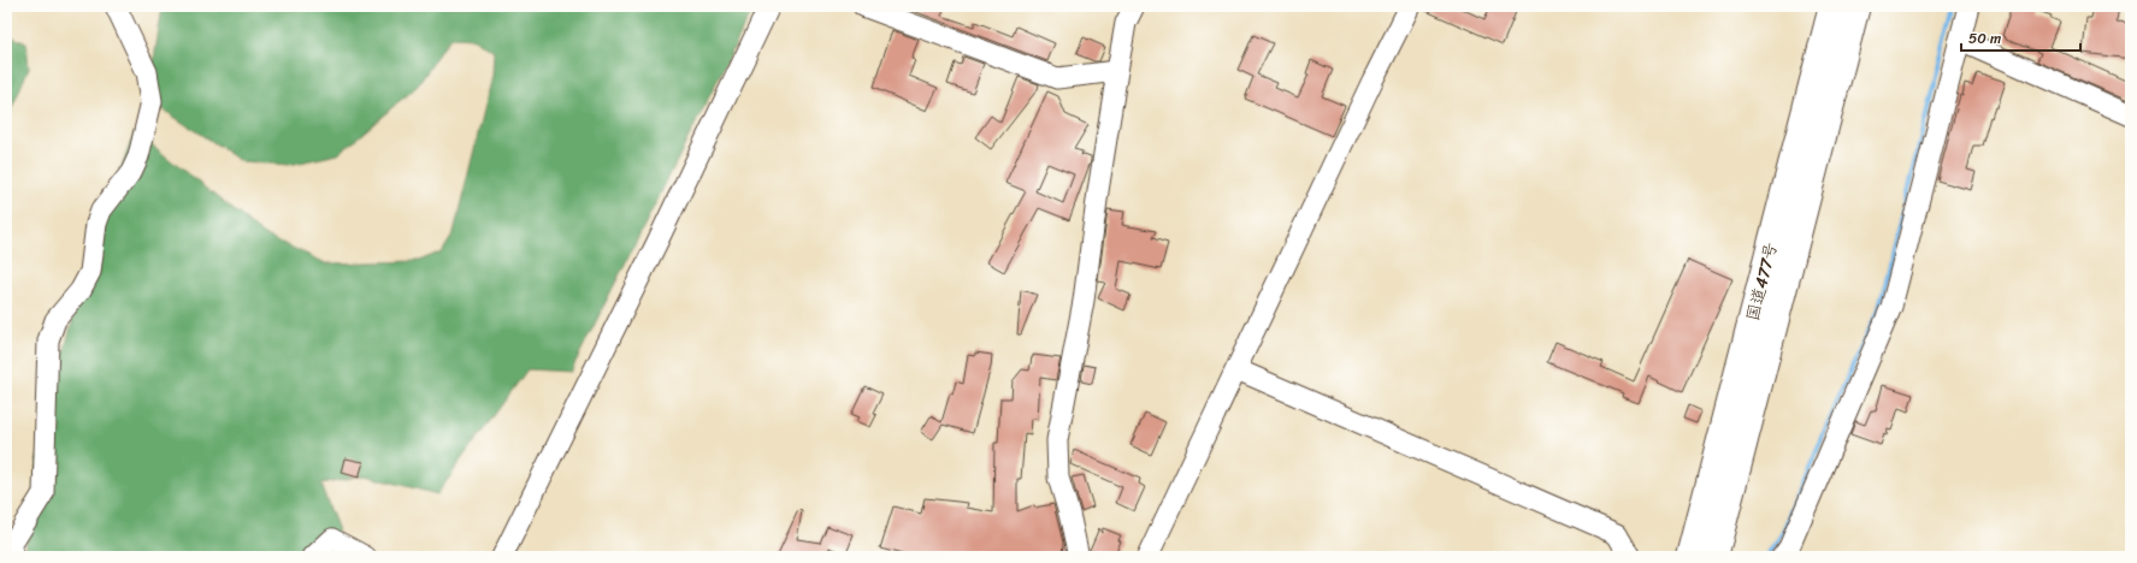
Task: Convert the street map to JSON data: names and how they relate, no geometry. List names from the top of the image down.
{
  "streets": {
    "highway": ["国道477号"]
  },
  "scale_bar": "50 m"
}
